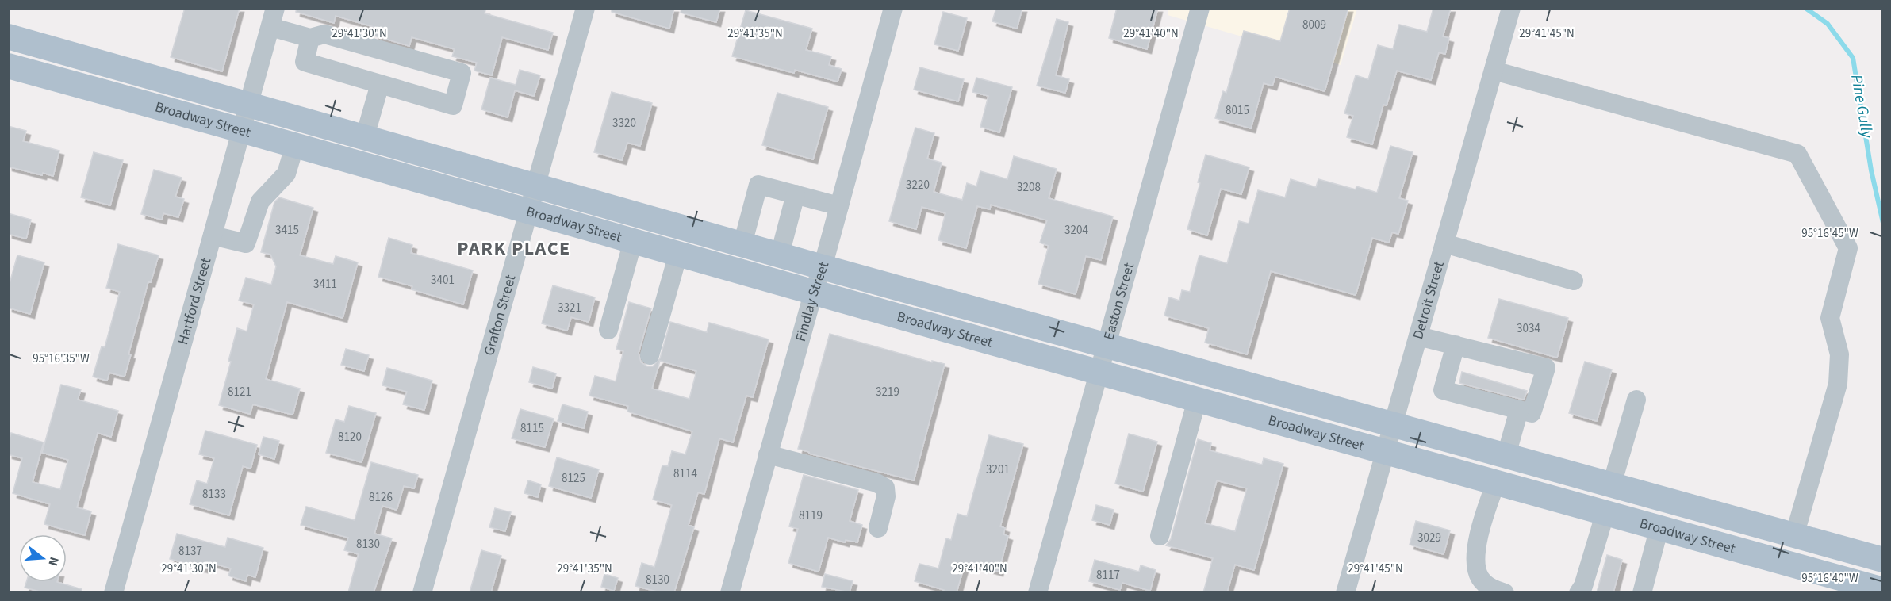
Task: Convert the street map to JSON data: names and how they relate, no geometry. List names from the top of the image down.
{
  "streets": {
    "main road": ["Broadway Street"],
    "street": [
      "Hartford Street",
      "Findlay Street",
      "Easton Street",
      "Detroit Street",
      "Grafton Street"
    ]
  },
  "crossings": [
    ["Broadway Street", "Hartford Street"],
    ["Broadway Street", "Findlay Street"],
    ["Broadway Street", "Easton Street"],
    ["Broadway Street", "Detroit Street"],
    ["Broadway Street", "Grafton Street"]
  ],
  "districts": ["PARK PLACE"],
  "water": ["Pine Gully"],
  "house_numbers": [
    "8009",
    "8015",
    "3320",
    "3220",
    "3208",
    "3415",
    "3204",
    "3401",
    "3411",
    "3321",
    "3034",
    "8121",
    "3219",
    "8115",
    "8120",
    "3201",
    "8114",
    "8125",
    "8133",
    "8126",
    "8119",
    "3029",
    "8130",
    "8137",
    "8117",
    "8130"
  ],
  "north": "right",
  "coordinates": [
    "29°41'30\"N",
    "29°41'35\"N",
    "29°41'40\"N",
    "29°41'45\"N",
    "95°16'45\"W",
    "95°16'35\"W",
    "95°16'40\"W"
  ]
}
